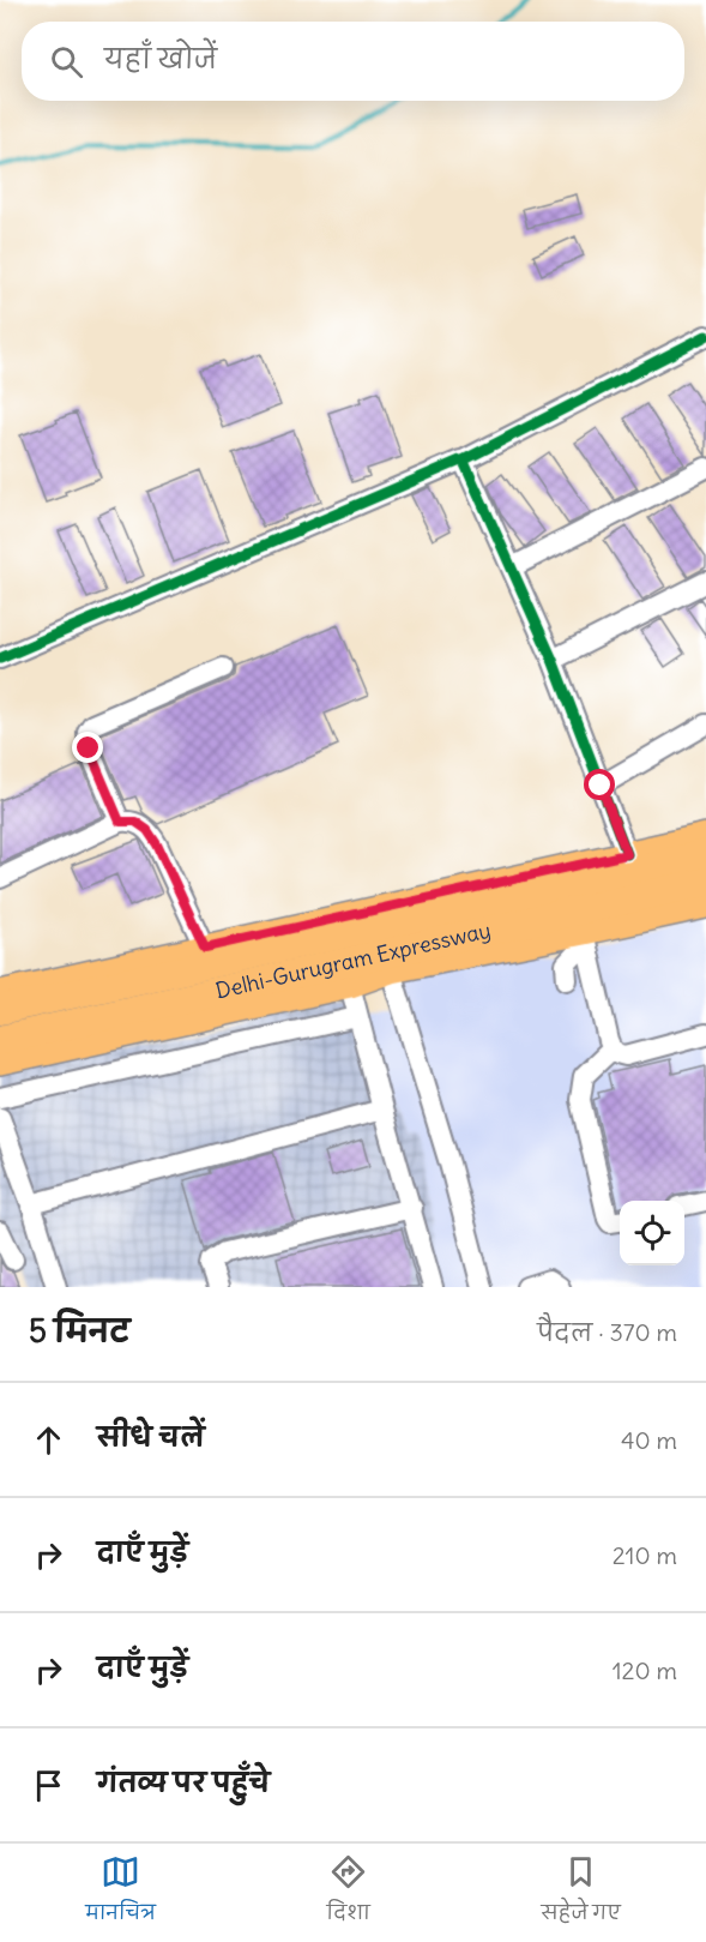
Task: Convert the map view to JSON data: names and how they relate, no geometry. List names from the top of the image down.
{
  "streets": {
    "highway": ["Delhi-Gurugram Expressway"]
  },
  "page": {
    "search": "यहाँ खोजें",
    "heading": ["5 मिनट", "पैदल · 370 m"],
    "list": [
      ["सीधे चलें", "40 m"],
      ["दाएँ मुड़ें", "210 m"],
      ["दाएँ मुड़ें", "120 m"],
      "गंतव्य पर पहुँचे"
    ],
    "nav": ["मानचित्र", "दिशा", "सहेजे गए"]
  }
}
